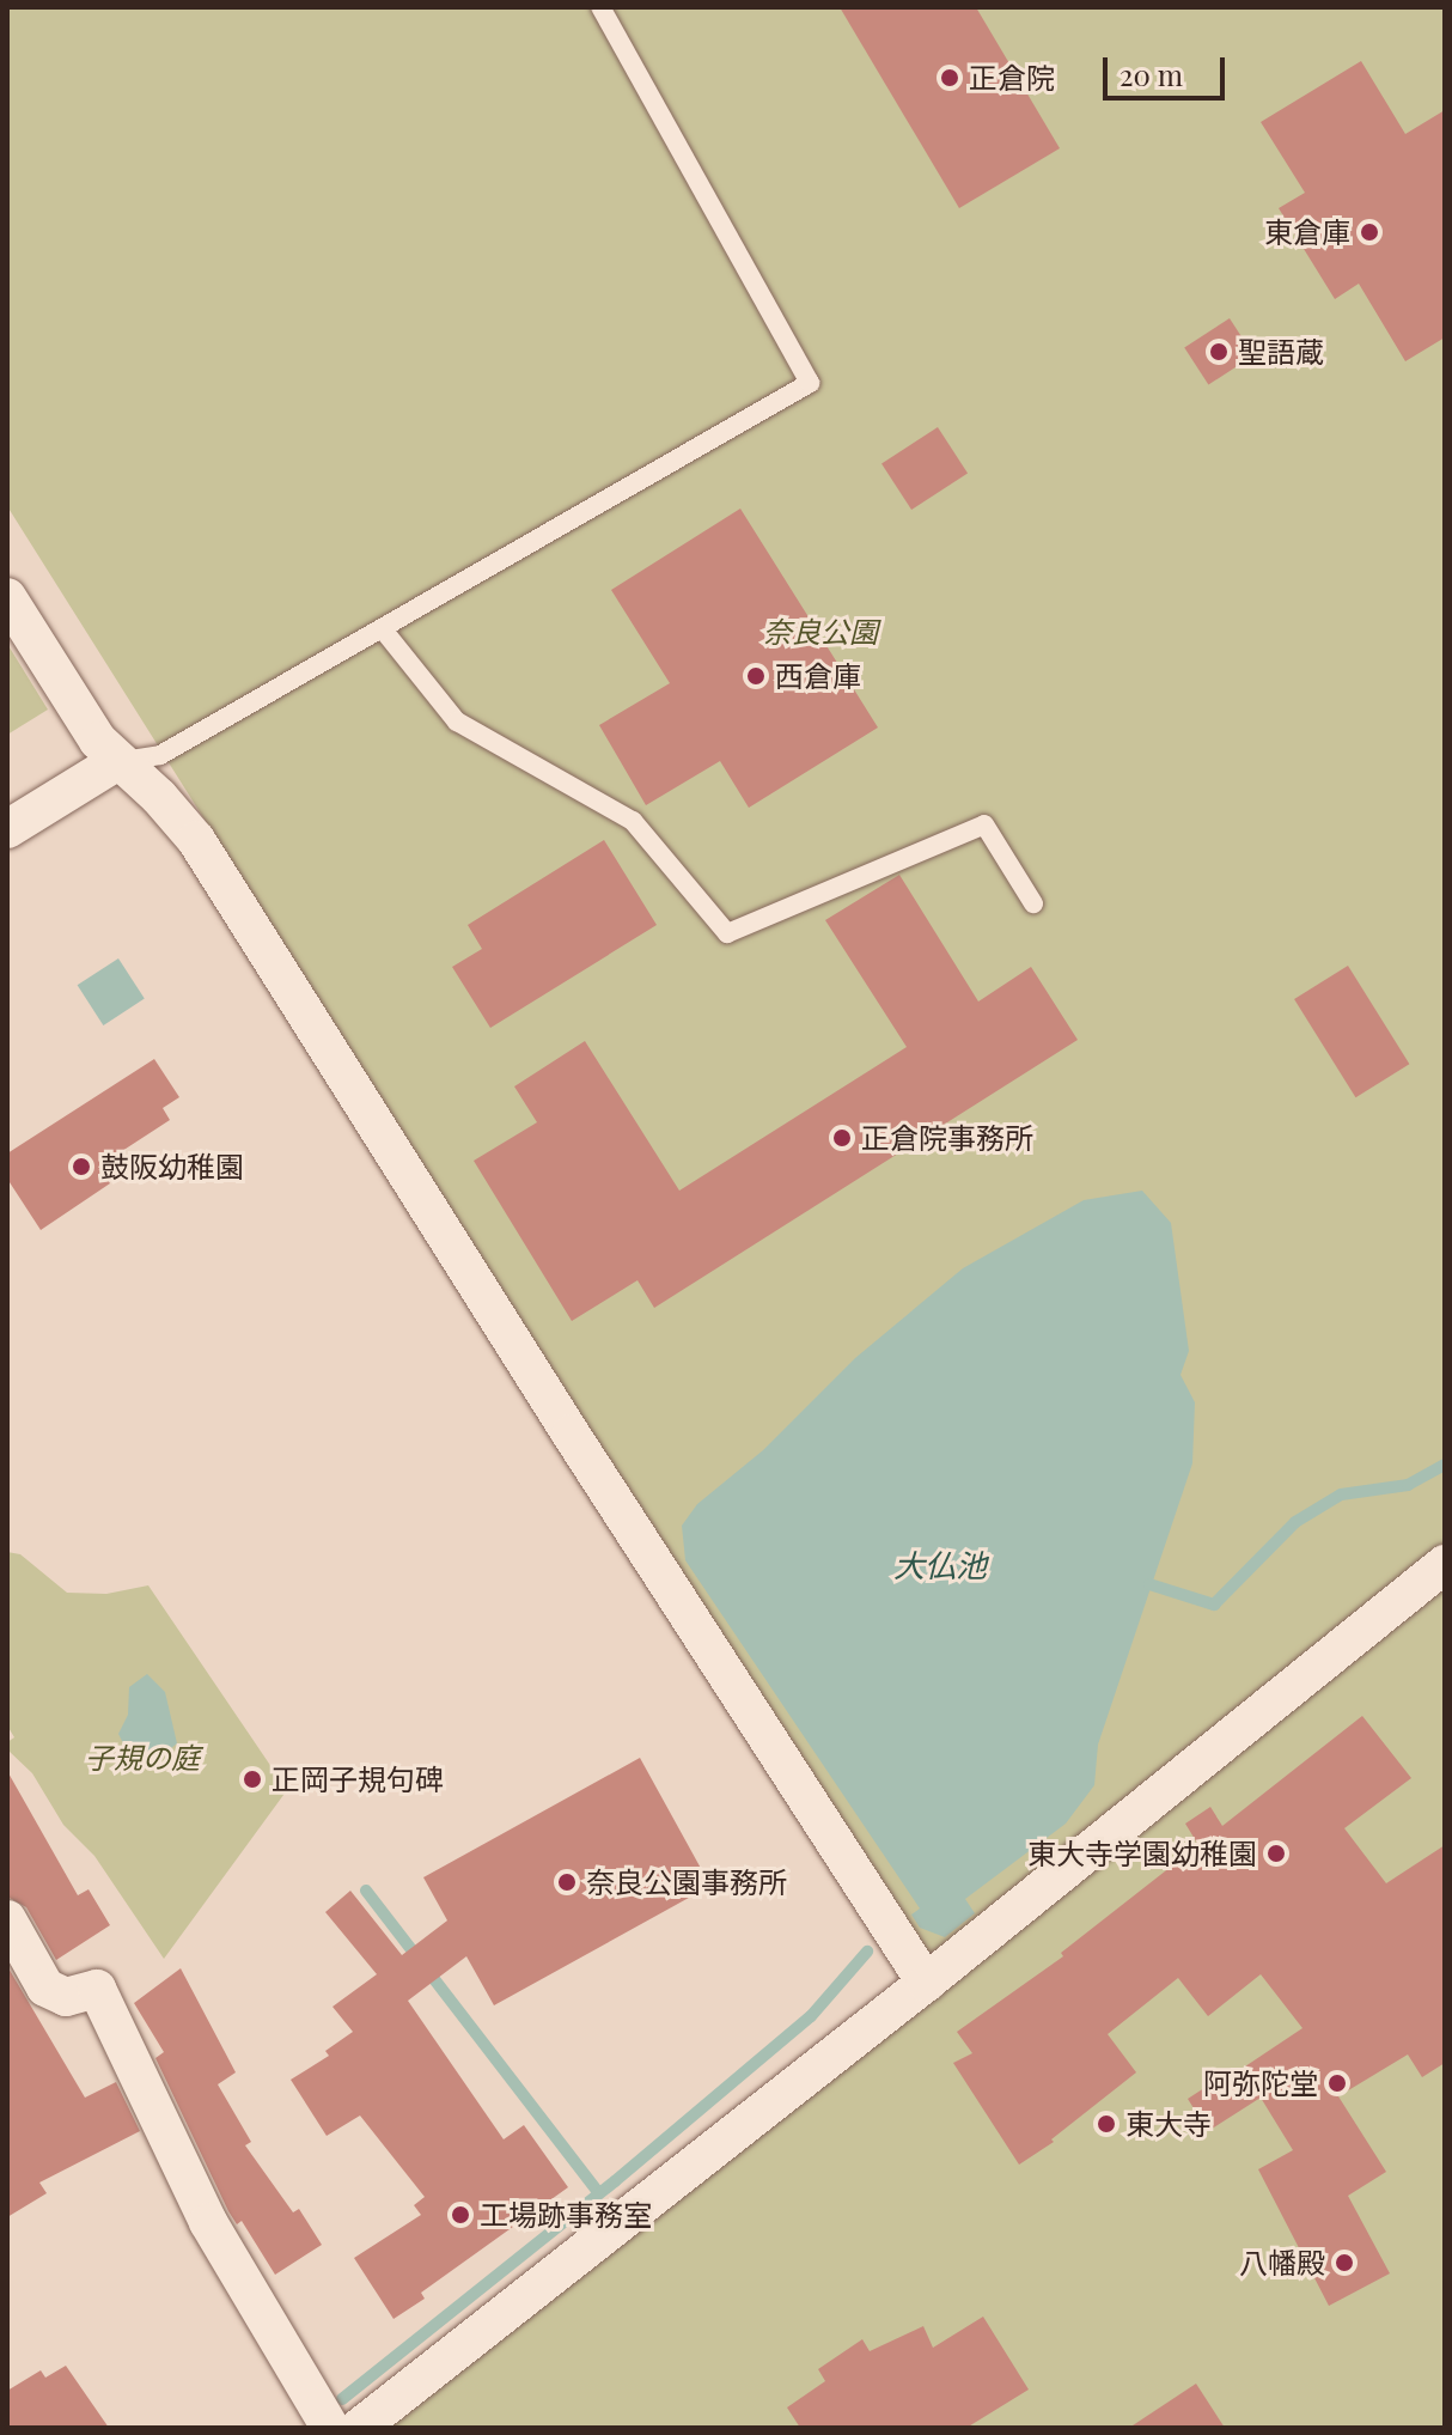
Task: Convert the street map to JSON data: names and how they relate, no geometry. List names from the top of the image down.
{
  "water": ["大仏池"],
  "parks": ["奈良公園", "子規の庭"],
  "places": [
    "正倉院",
    "東倉庫",
    "聖語蔵",
    "西倉庫",
    "正倉院事務所",
    "鼓阪幼稚園",
    "正岡子規句碑",
    "東大寺学園幼稚園",
    "奈良公園事務所",
    "阿弥陀堂",
    "東大寺",
    "工場跡事務室",
    "八幡殿"
  ],
  "scale_bar": "20 m"
}
